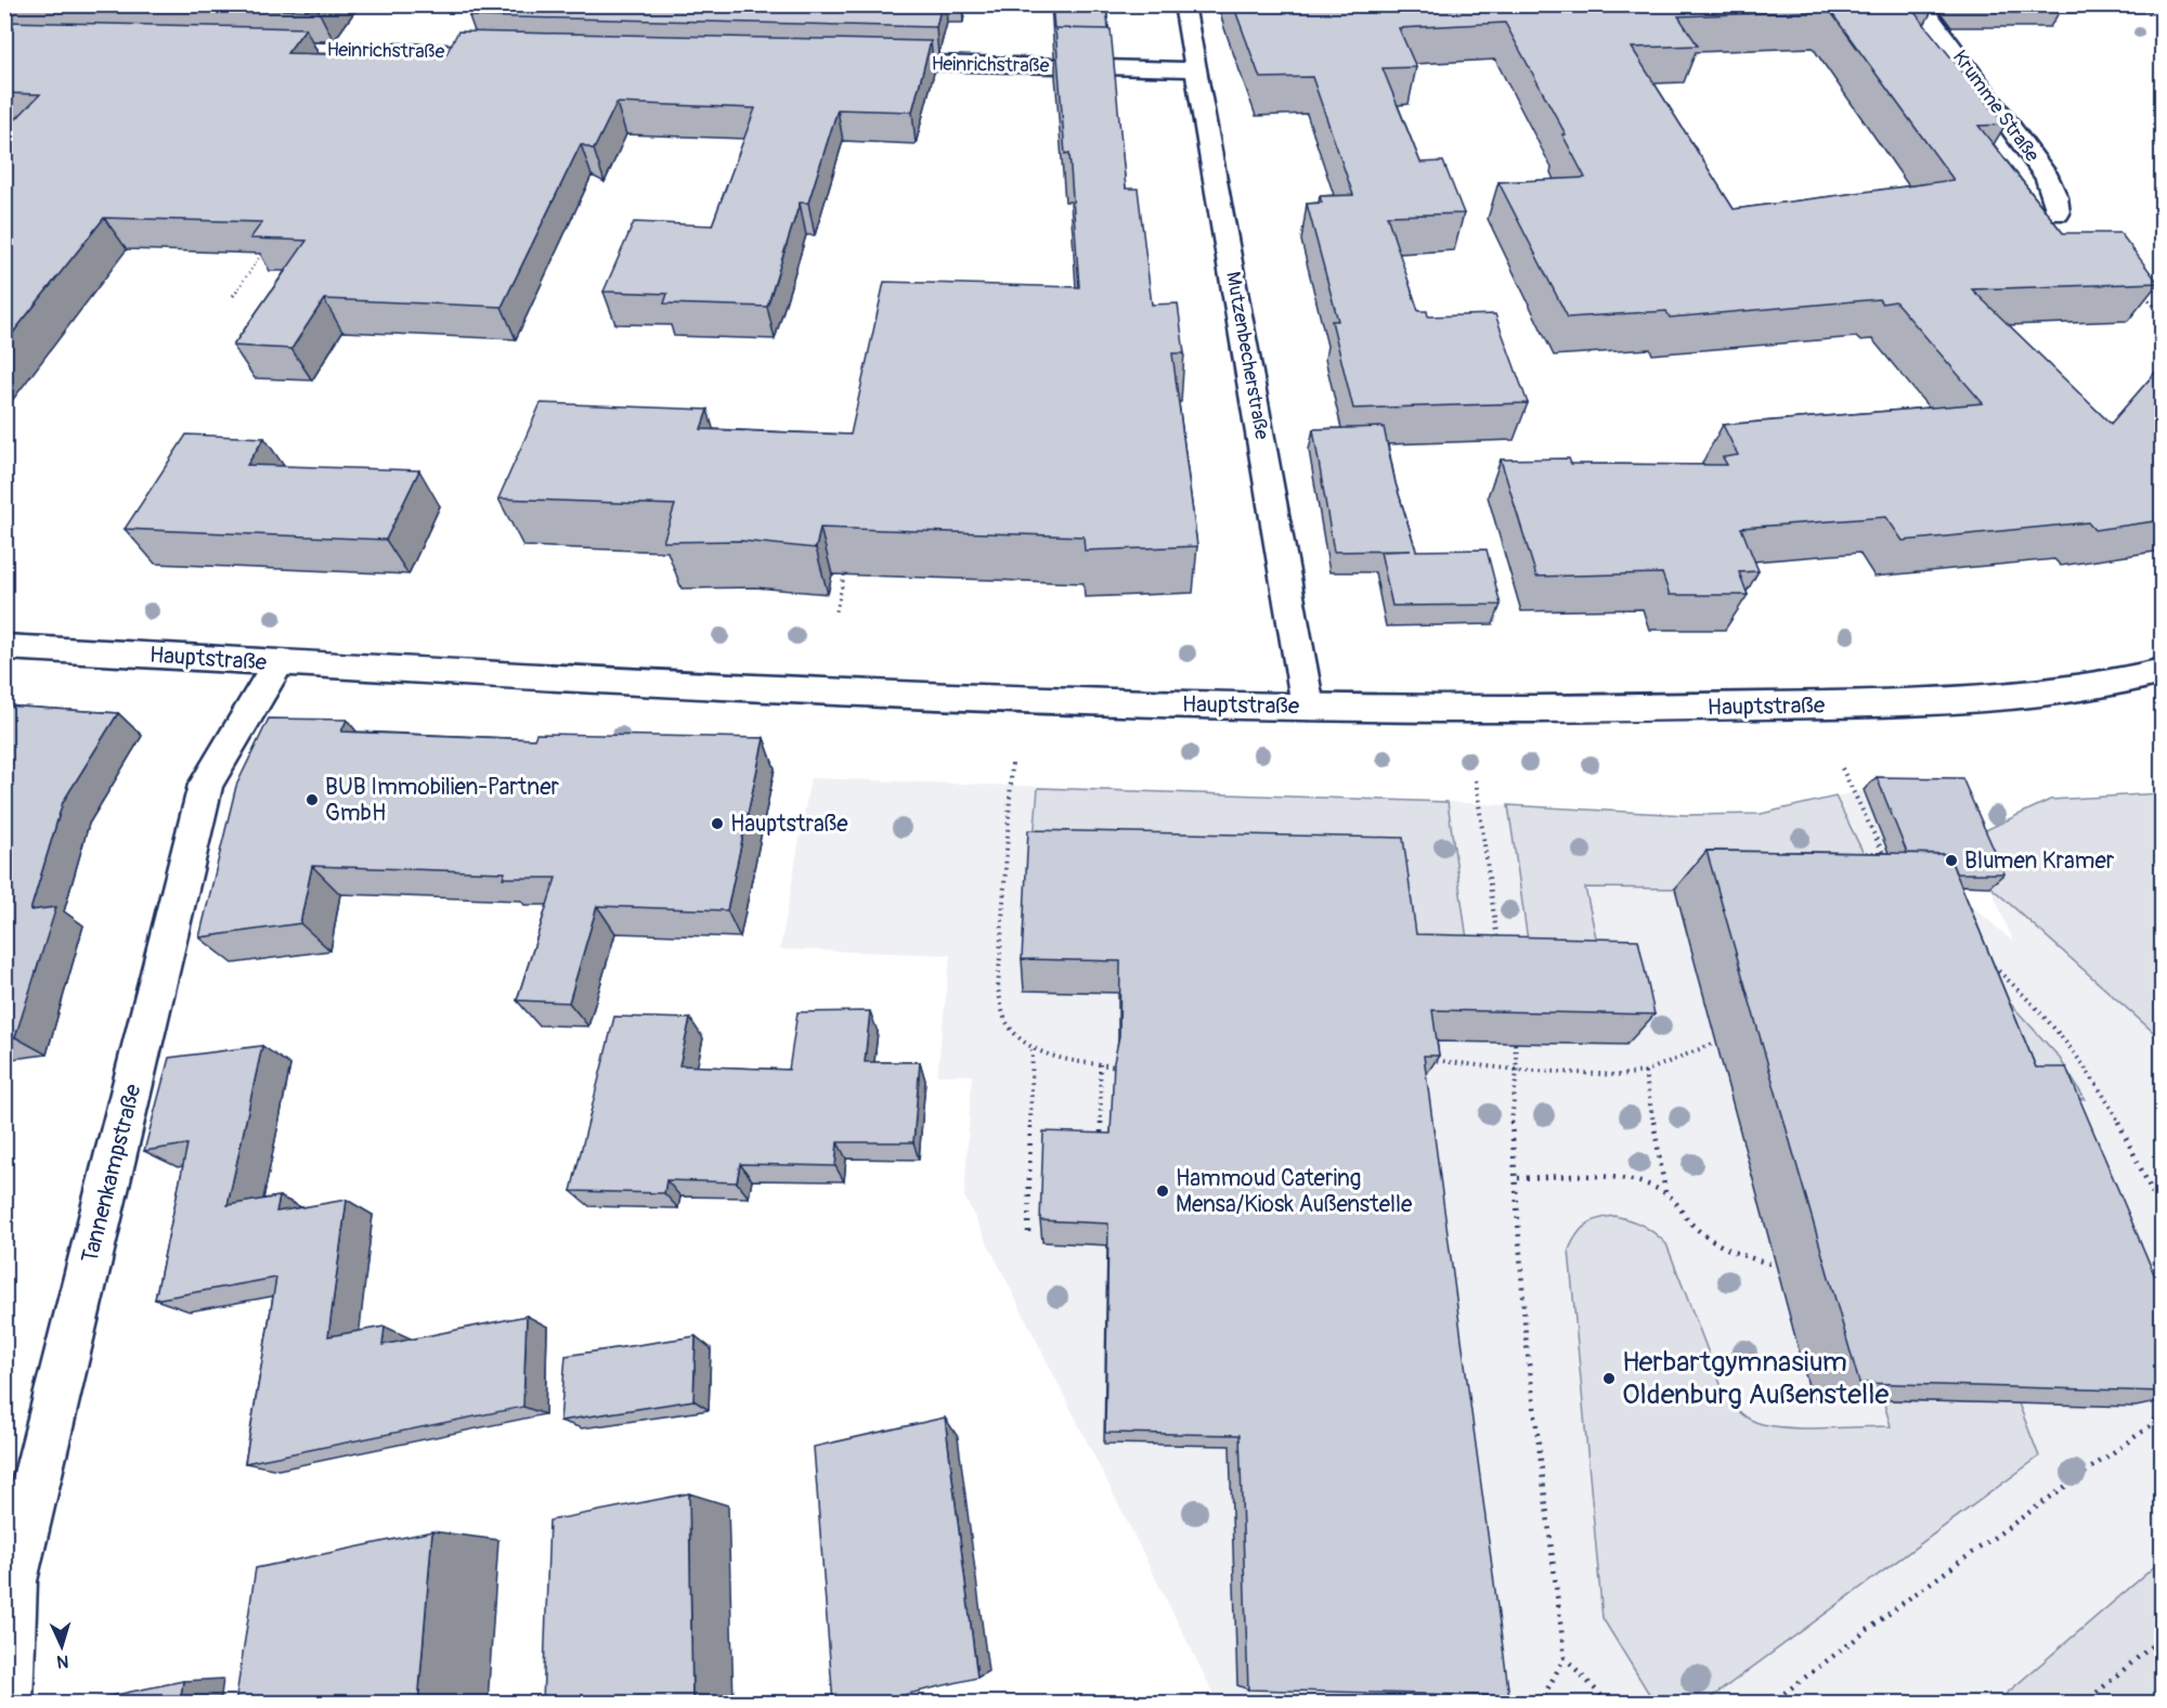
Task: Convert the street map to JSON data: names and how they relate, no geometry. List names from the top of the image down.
{
  "streets": {
    "street": [
      "Heinrichstraße",
      "Krumme Straße",
      "Mutzenbecherstraße",
      "Hauptstraße",
      "Tannenkampstraße"
    ]
  },
  "crossings": [
    ["Heinrichstraße", "Mutzenbecherstraße"],
    ["Mutzenbecherstraße", "Hauptstraße"],
    ["Hauptstraße", "Tannenkampstraße"]
  ],
  "places": [
    "BUB Immobilien-Partner GmbH",
    "Hauptstraße",
    "Blumen Kramer",
    "Hammoud Catering Mensa/Kiosk Außenstelle",
    "Herbartgymnasium Oldenburg Außenstelle"
  ],
  "north": "bottom"
}
